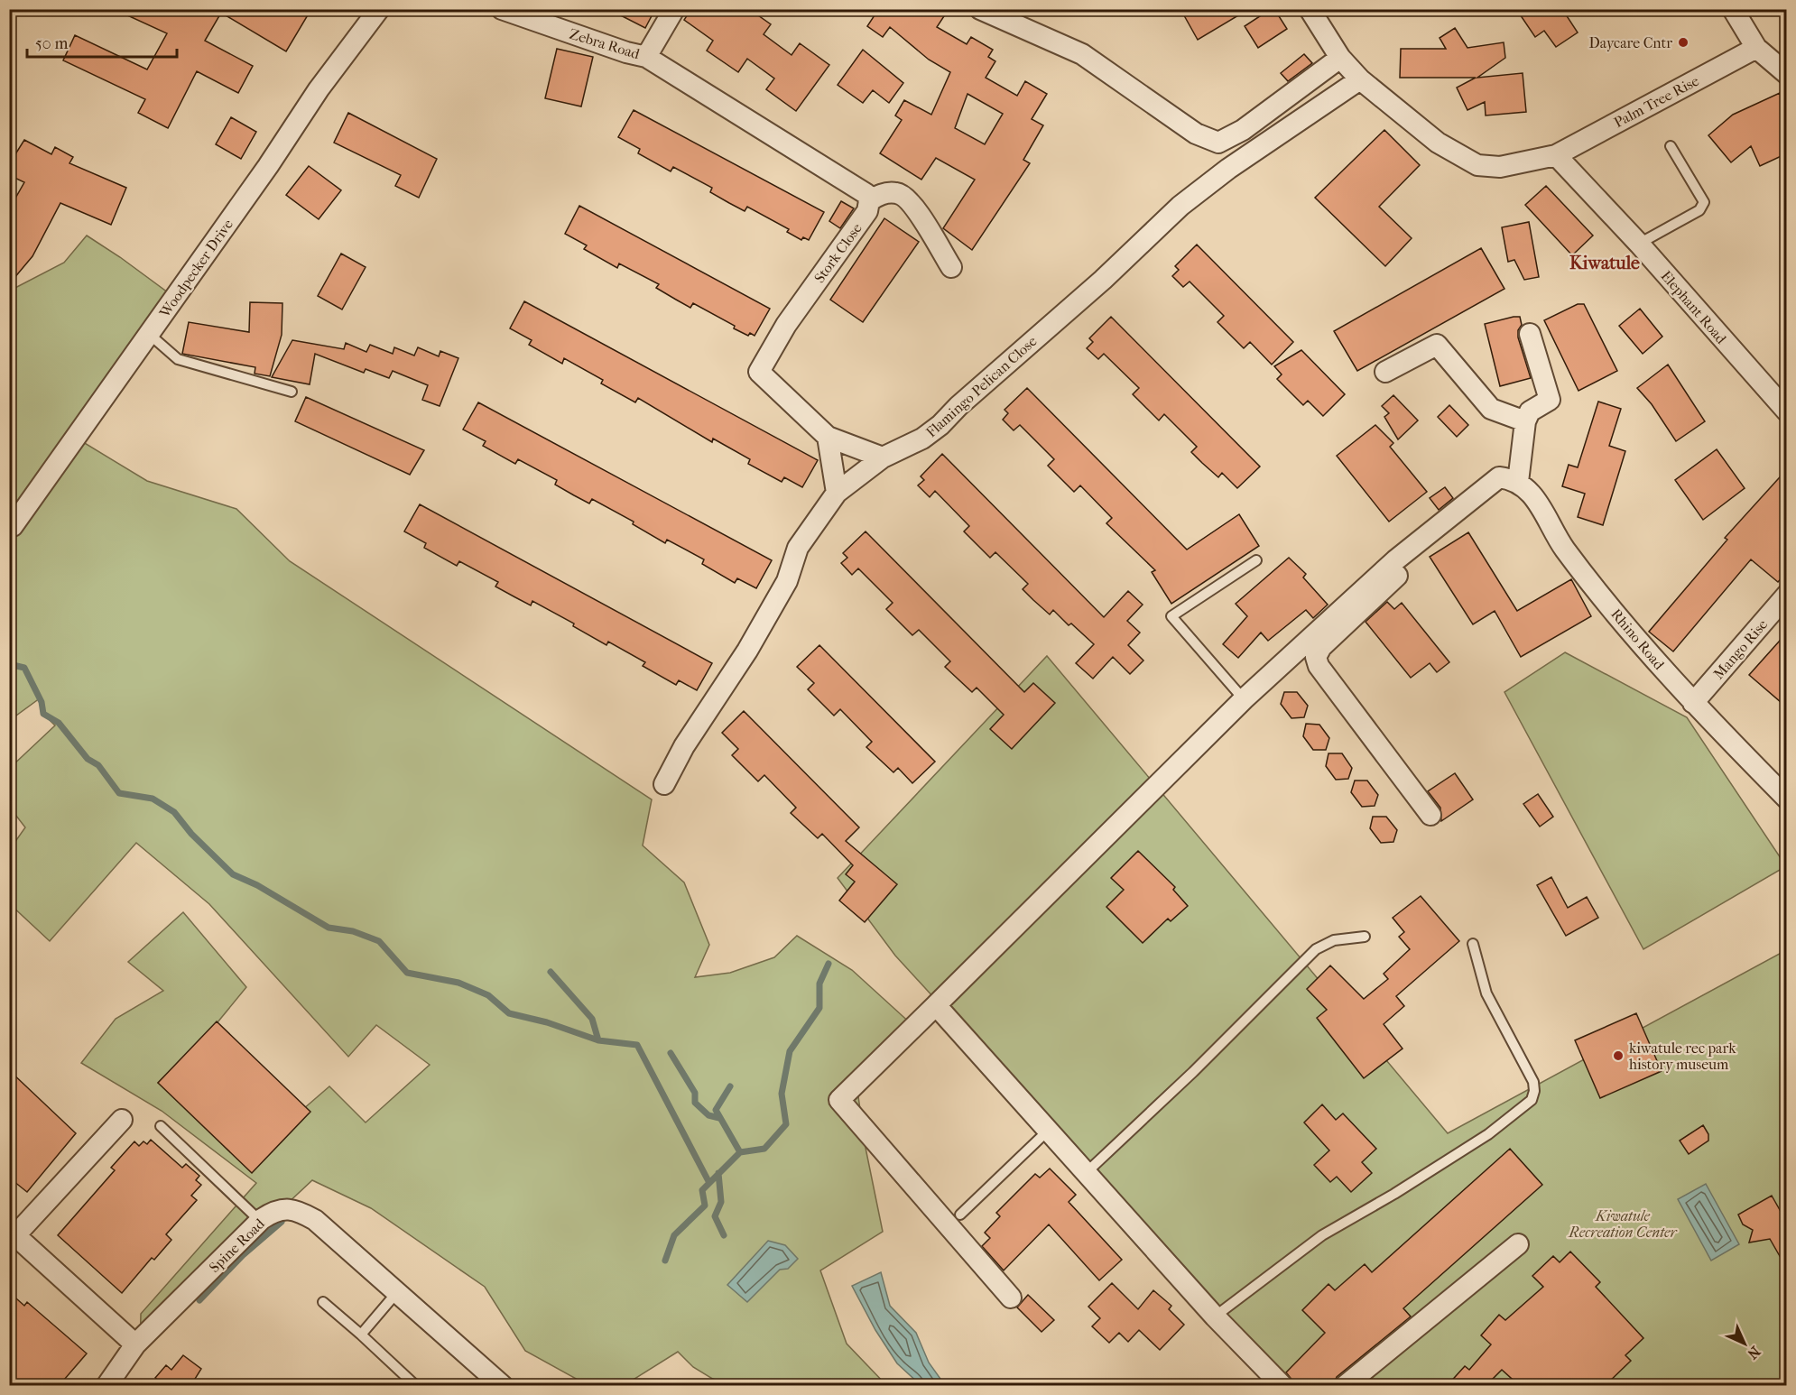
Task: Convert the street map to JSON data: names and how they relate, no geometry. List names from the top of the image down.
{
  "streets": {
    "street": [
      "Zebra Road",
      "Palm Tree Rise",
      "Stork Close",
      "Woodpecker Drive",
      "Elephant Road",
      "Flamingo Pelican Close",
      "Rhino Road",
      "Mango Rise",
      "Spine Road"
    ]
  },
  "crossings": [
    ["Palm Tree Rise", "Elephant Road"],
    ["Palm Tree Rise", "Flamingo Pelican Close"],
    ["Stork Close", "Flamingo Pelican Close"],
    ["Rhino Road", "Mango Rise"]
  ],
  "districts": ["Kiwatule"],
  "parks": ["Kiwatule Recreation Center"],
  "places": ["Daycare Cntr", "kiwatule rec park history museum"],
  "scale_bar": "50 m",
  "north": "bottom right"
}
